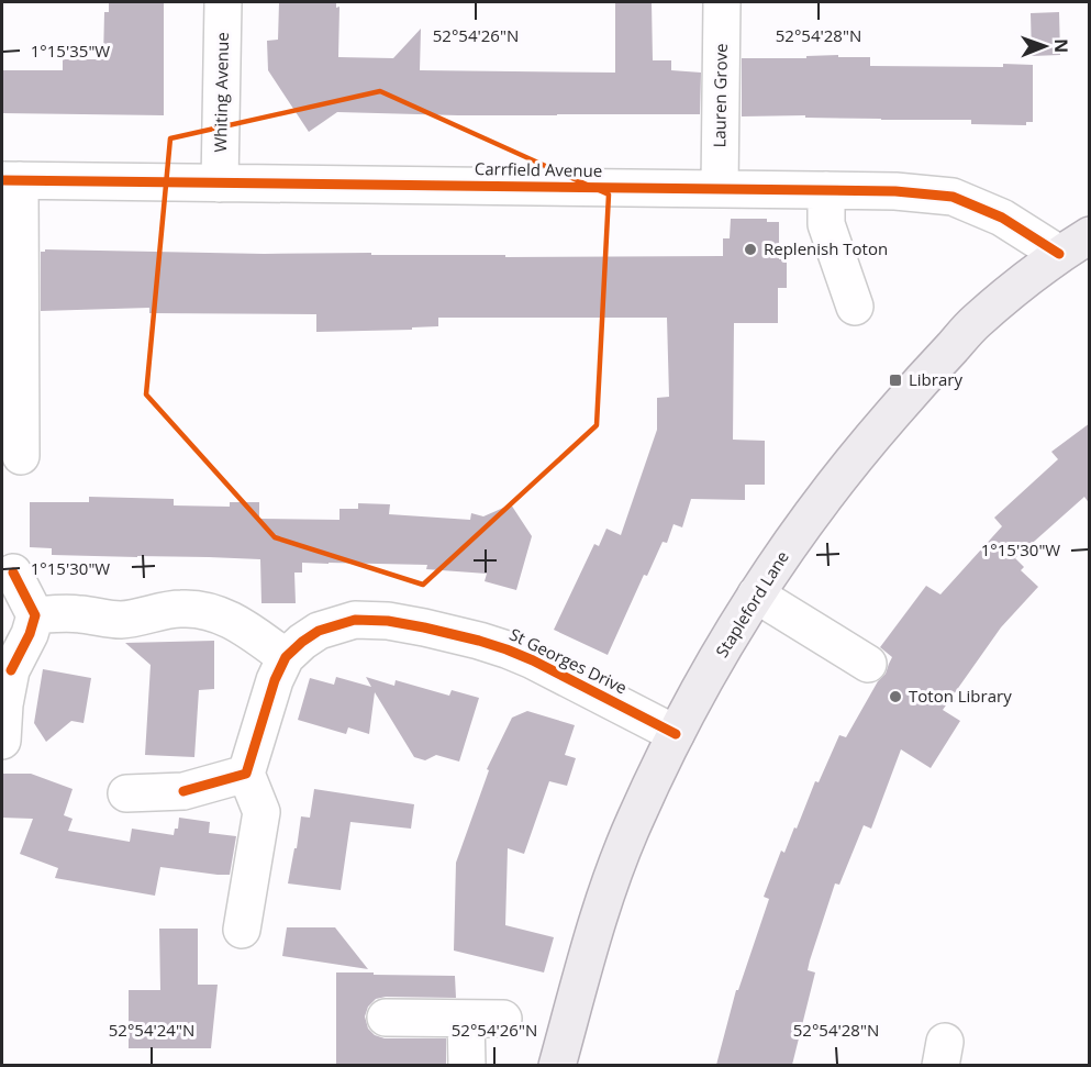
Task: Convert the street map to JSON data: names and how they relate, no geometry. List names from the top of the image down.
{
  "streets": {
    "main road": ["Stapleford Lane"],
    "street": [
      "Whiting Avenue",
      "Lauren Grove",
      "Carrfield Avenue",
      "St Georges Drive"
    ]
  },
  "crossings": [
    ["Whiting Avenue", "Carrfield Avenue"],
    ["Lauren Grove", "Carrfield Avenue"],
    ["Carrfield Avenue", "Stapleford Lane"],
    ["Stapleford Lane", "St Georges Drive"]
  ],
  "places": {
    "other": ["Replenish Toton", "Toton Library"],
    "transit": ["Library"]
  },
  "north": "right",
  "coordinates": [
    "52°54'26\"N",
    "52°54'28\"N",
    "1°15'35\"W",
    "1°15'30\"W",
    "52°54'24\"N"
  ]
}
